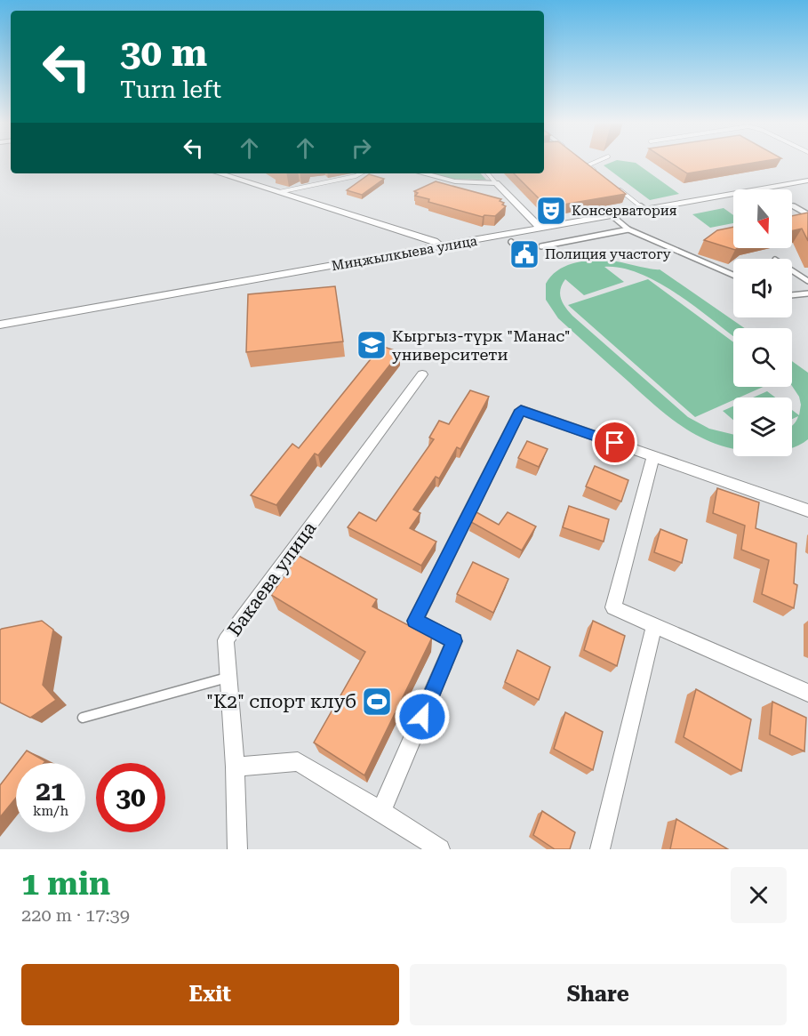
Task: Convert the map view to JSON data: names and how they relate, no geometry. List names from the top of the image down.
{
  "streets": {
    "street": ["Миңжылкыева улица", "Бакаева улица"]
  },
  "places": {
    "theatre": ["Консерватория"],
    "public building": ["Полиция участогу"],
    "school or university": ["Кыргыз-түрк \"Манас\" университети"],
    "sports": ["\"К2\" спорт клуб"]
  },
  "north": "bottom",
  "page": {
    "turn": ["30 m", "Turn left"],
    "speed": "21 km/h",
    "limit": "30",
    "heading": ["1 min", "220 m · 17:39"],
    "buttons": ["Exit", "Share"]
  }
}
